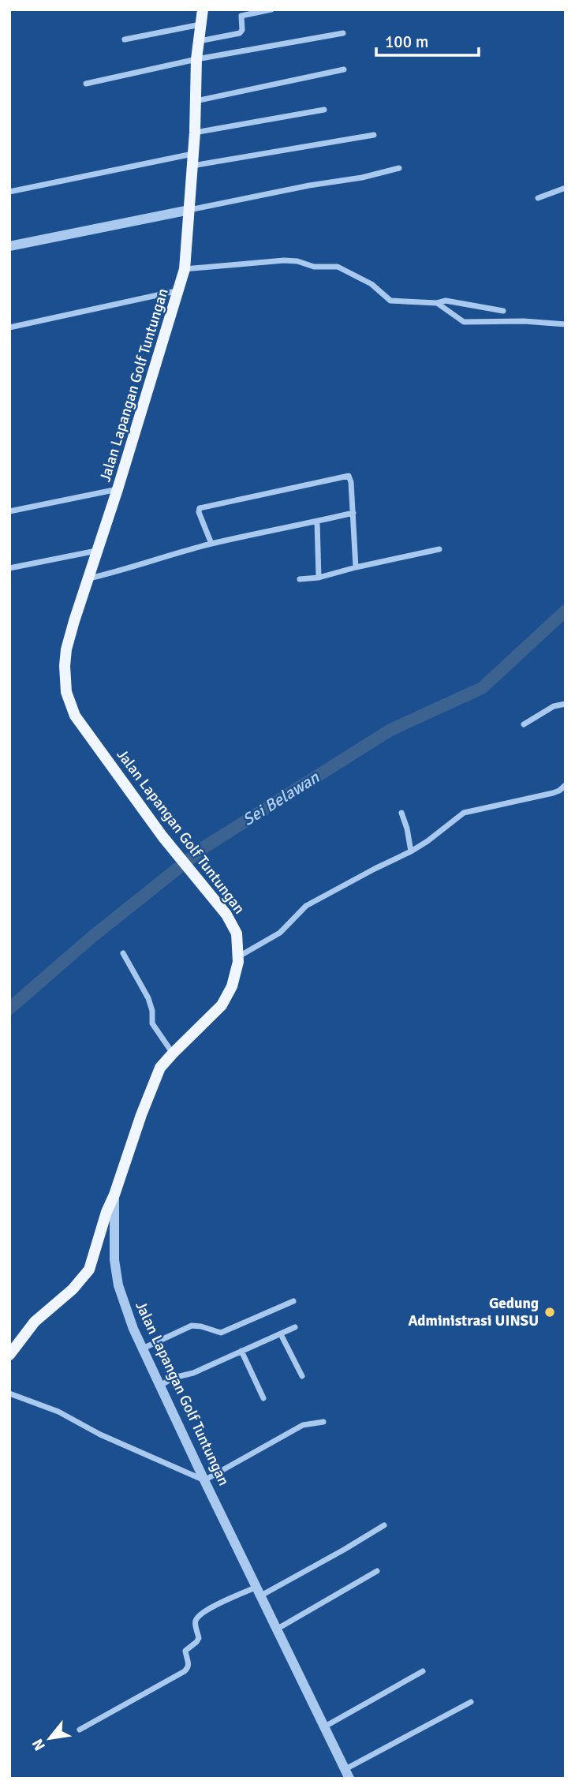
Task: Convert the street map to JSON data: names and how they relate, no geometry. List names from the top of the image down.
{
  "streets": {
    "main road": ["Jalan Lapangan Golf Tuntungan"]
  },
  "water": ["Sei Belawan"],
  "places": ["Gedung Administrasi UINSU"],
  "scale_bar": "100 m",
  "north": "bottom left"
}
